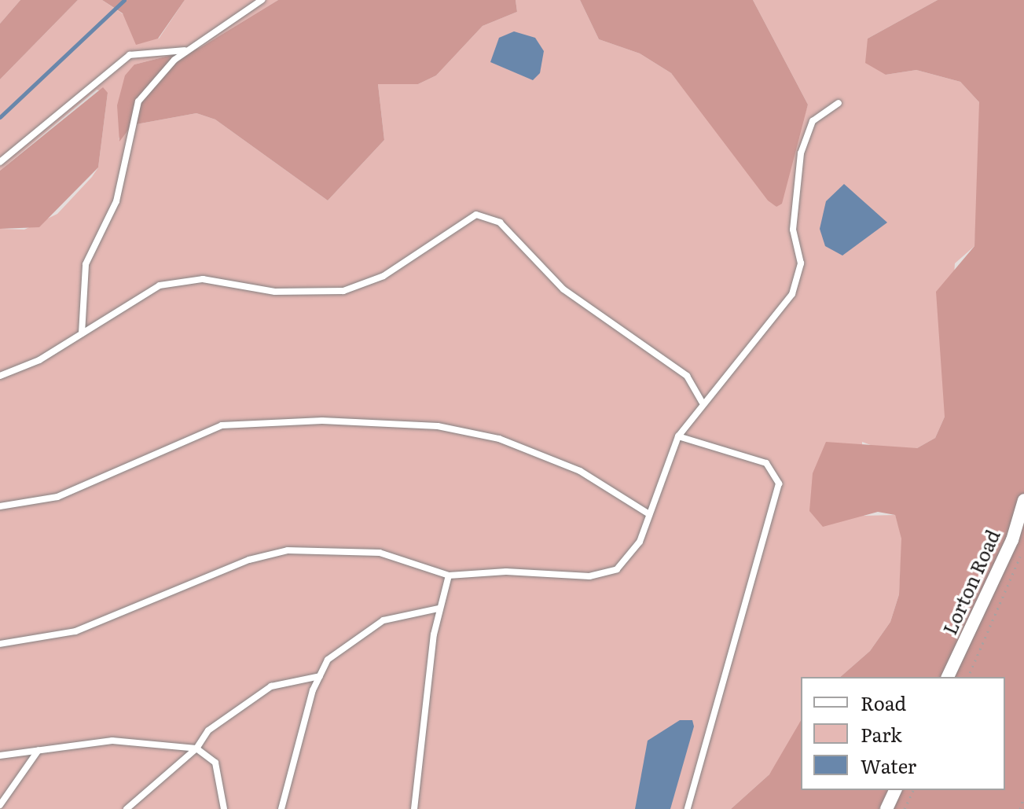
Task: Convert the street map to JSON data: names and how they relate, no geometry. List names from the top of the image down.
{
  "streets": {
    "street": ["Lorton Road"]
  },
  "legend": ["Road", "Park", "Water"]
}
